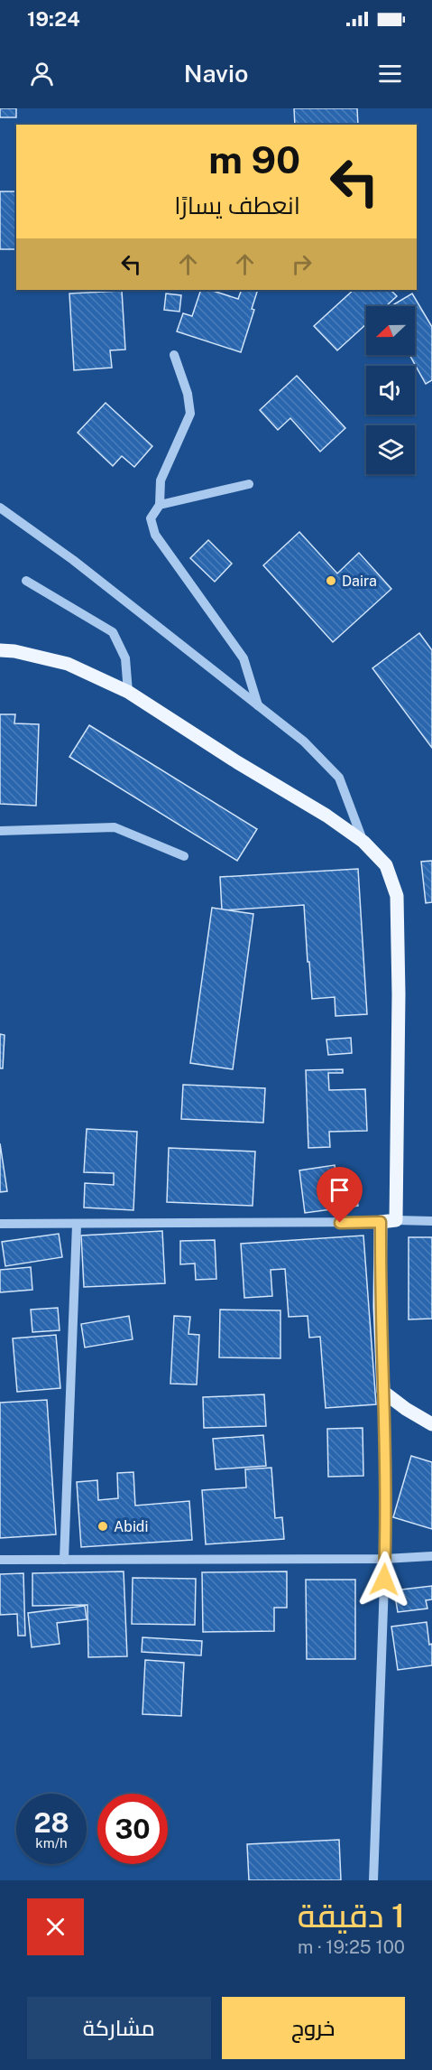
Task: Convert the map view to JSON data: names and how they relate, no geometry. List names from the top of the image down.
{
  "places": ["Daira", "Abidi"],
  "north": "left",
  "page": {
    "status": "19:24",
    "header": "Navio",
    "turn": ["90 m", "انعطف يسارًا"],
    "speed": "28 km/h",
    "limit": "30",
    "heading": ["1 دقيقة", "100 m · 19:25"],
    "buttons": ["خروج", "مشاركة"]
  }
}
